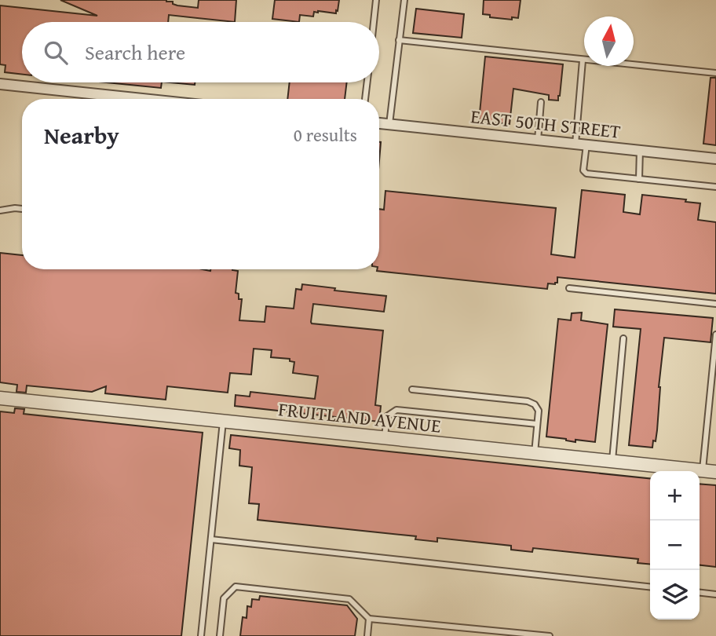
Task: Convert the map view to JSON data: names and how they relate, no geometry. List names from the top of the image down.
{
  "streets": {
    "street": ["EAST 50TH STREET", "FRUITLAND AVENUE"]
  },
  "north": "top",
  "page": {
    "search": "Search here",
    "heading": ["Nearby", "0 results"],
    "map_buttons": ["+", "−"]
  }
}
